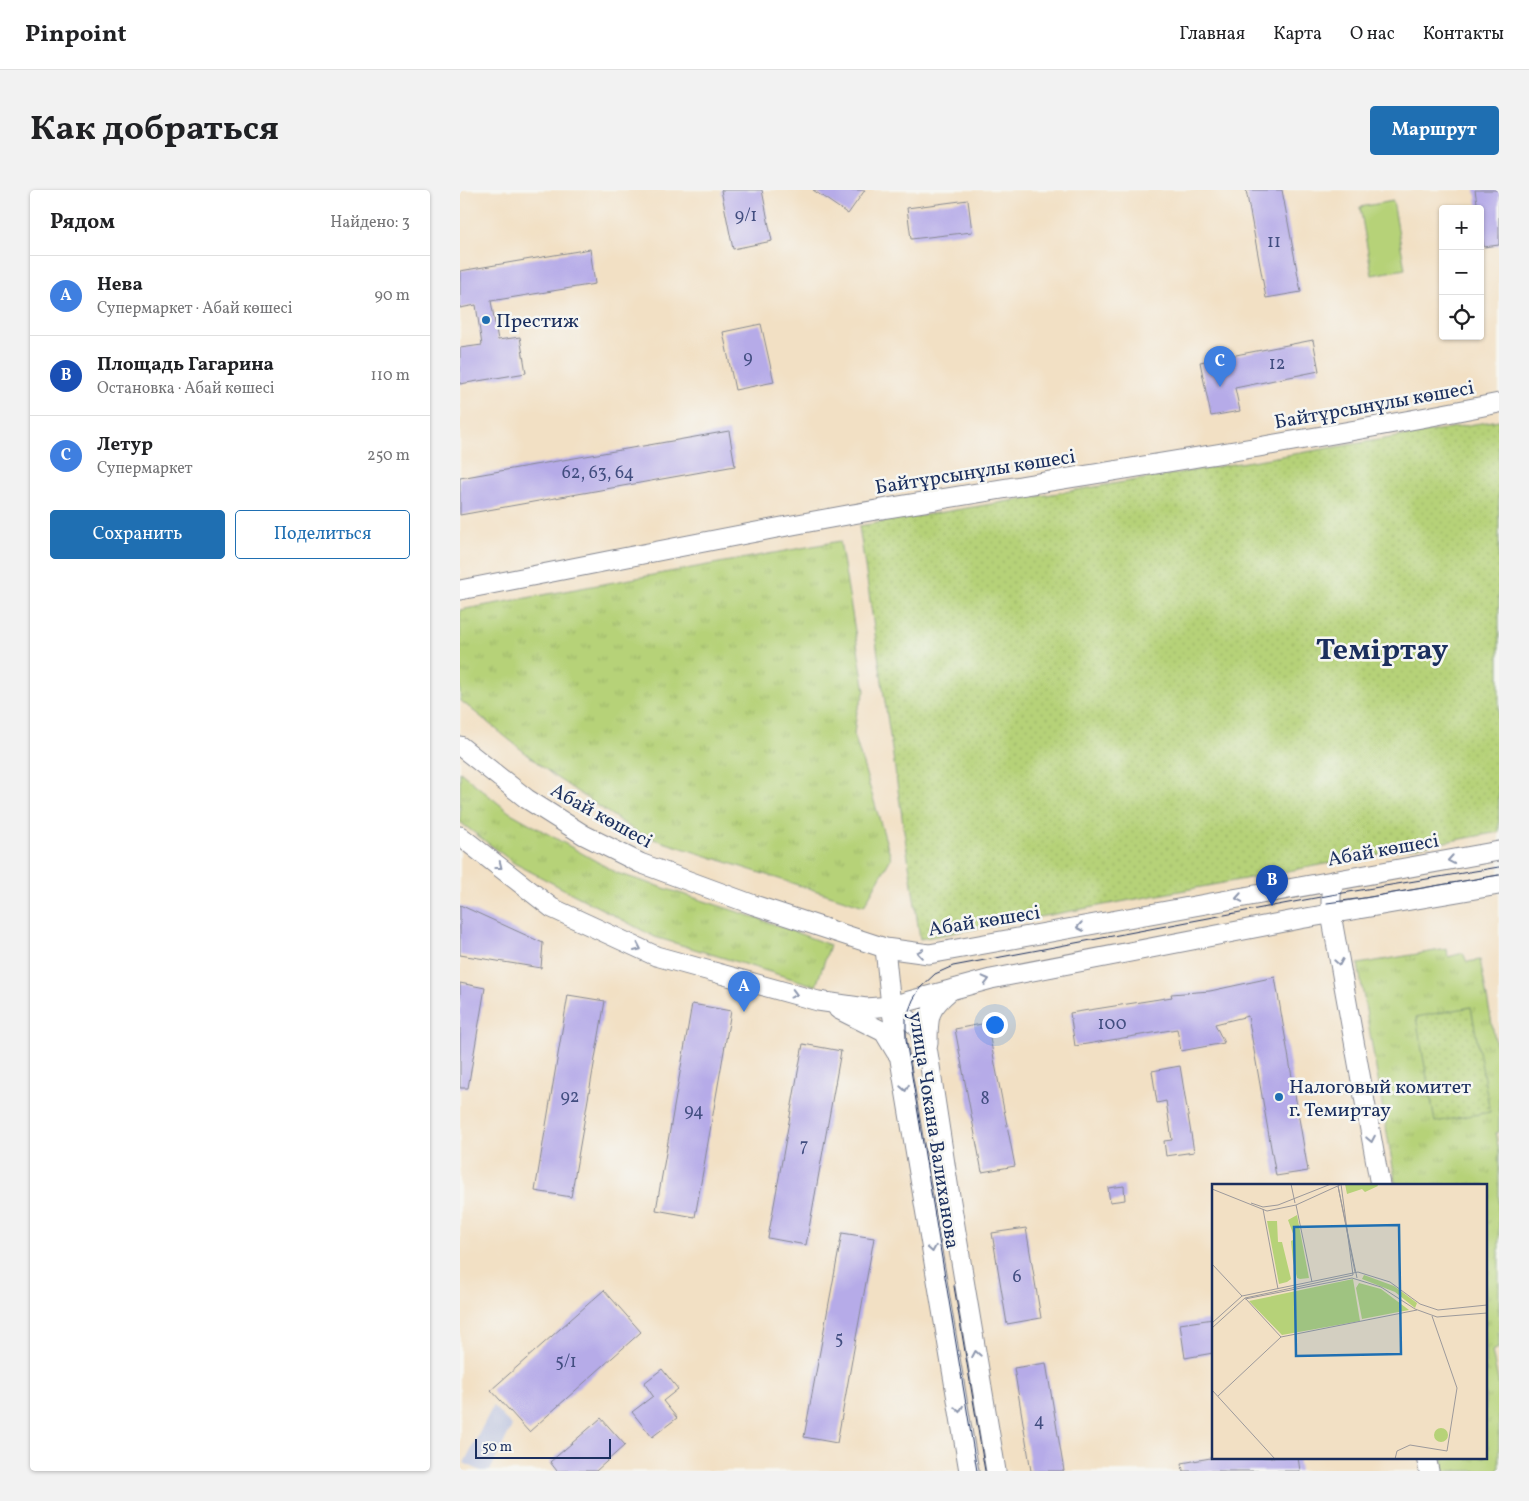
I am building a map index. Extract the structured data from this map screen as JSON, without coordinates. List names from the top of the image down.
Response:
{
  "streets": {
    "street": ["Байтұрсынұлы көшесі", "Абай көшесі", "улица Чокана Валиханова"]
  },
  "districts": ["Теміртау"],
  "places": ["Престиж", "Налоговый комитет г. Темиртау"],
  "house_numbers": [
    "9/1",
    "11",
    "9",
    "12",
    "62, 63, 64",
    "100",
    "92",
    "8",
    "94",
    "7",
    "6",
    "5",
    "5/1",
    "4"
  ],
  "scale_bar": "50 m",
  "page": {
    "header": "Pinpoint",
    "nav": [
      "Главная",
      "Карта",
      "О нас",
      "Контакты"
    ],
    "title": "Как добраться",
    "buttons": [
      "Маршрут",
      ["Сохранить", "Поделиться"]
    ],
    "heading": ["Рядом", "Найдено: 3"],
    "map_buttons": ["+", "−"],
    "list": [
      {
        "mark": "A",
        "name": "Нева",
        "note": "Супермаркет · Абай көшесі",
        "value": "90 m"
      },
      {
        "mark": "B",
        "name": "Площадь Гагарина",
        "note": "Остановка · Абай көшесі",
        "value": "110 m"
      },
      {
        "mark": "C",
        "name": "Летур",
        "note": "Супермаркет",
        "value": "250 m"
      }
    ],
    "pins": ["C", "B", "A"],
    "scale": "50 m"
  }
}
